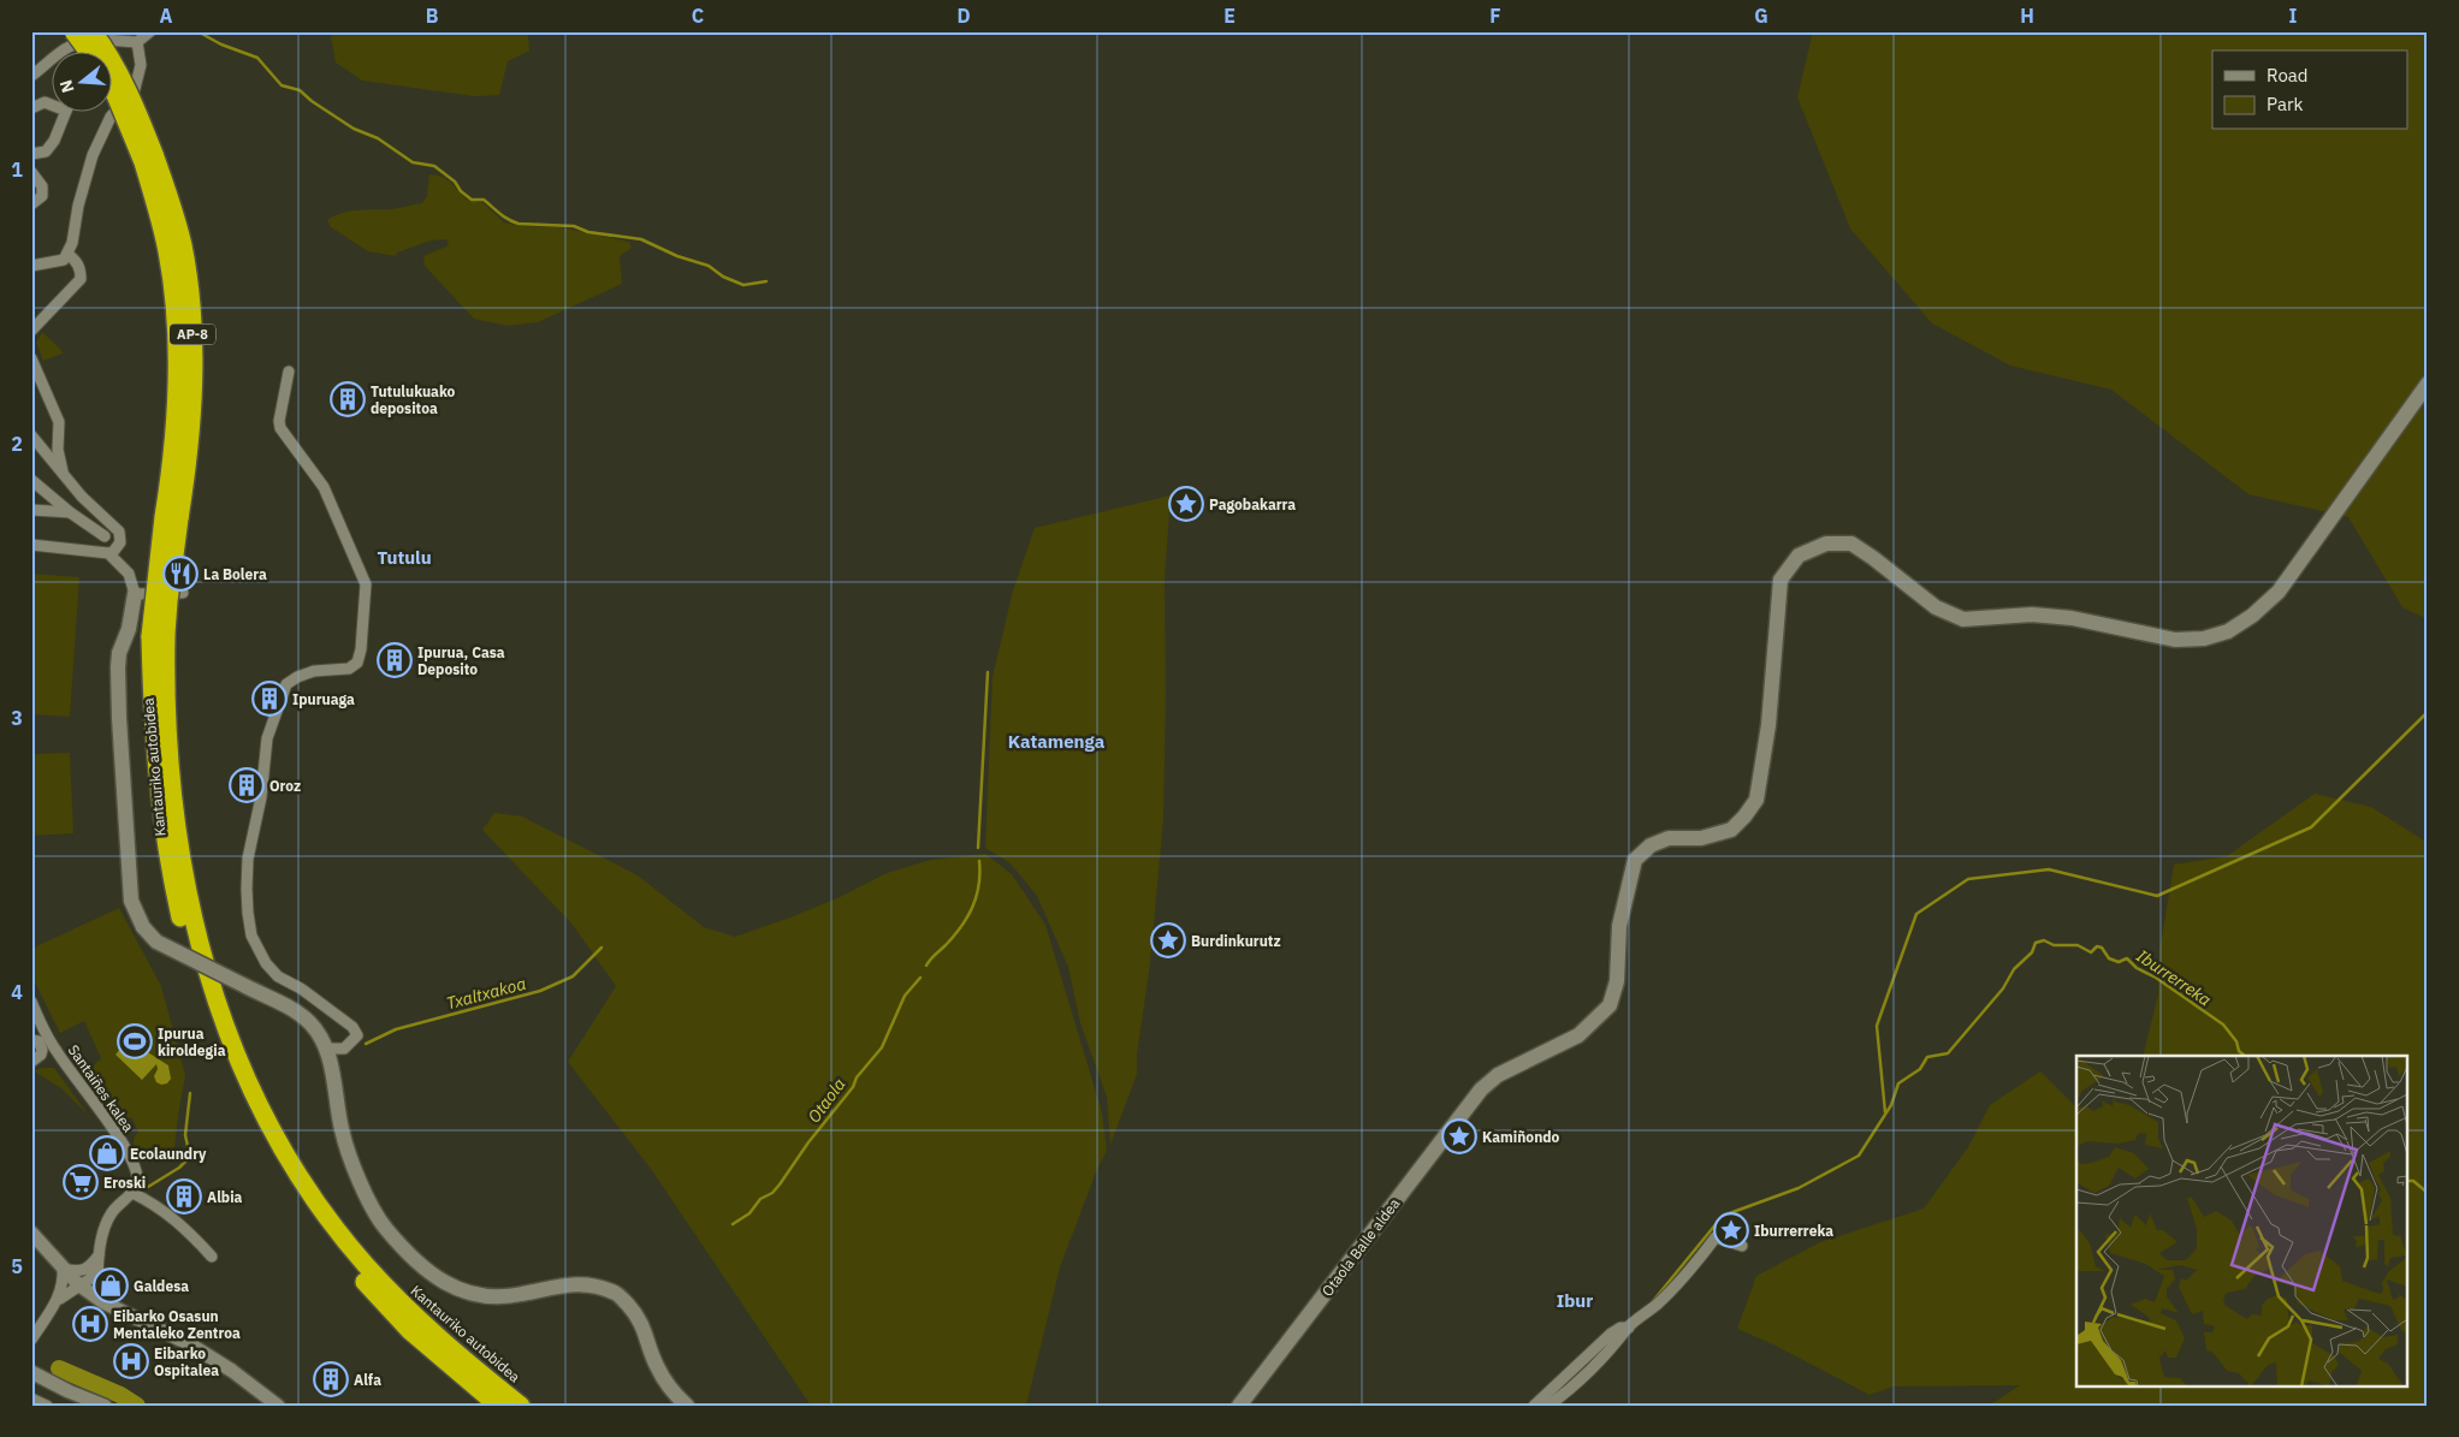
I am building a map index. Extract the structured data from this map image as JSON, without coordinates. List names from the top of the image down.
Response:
{
  "streets": {
    "highway": ["AP-8", "Kantauriko autobidea"],
    "main road": ["Otaola Balle aldea"],
    "street": ["Santaiñes kalea"]
  },
  "districts": ["Tutulu", "Katamenga", "Ibur"],
  "water": ["Iburrerreka", "Txaltxakoa", "Otaola"],
  "places": {
    "building": [
      "Tutulukuako depositoa",
      "Ipurua, Casa Deposito",
      "Ipuruaga",
      "Oroz",
      "Albia",
      "Alfa"
    ],
    "place": [
      "Pagobakarra",
      "Burdinkurutz",
      "Kamiñondo",
      "Iburrerreka"
    ],
    "restaurant": ["La Bolera"],
    "sports": ["Ipurua kiroldegia"],
    "shop": ["Ecolaundry", "Galdesa"],
    "supermarket": ["Eroski"],
    "hospital": ["Eibarko Osasun Mentaleko Zentroa", "Eibarko Ospitalea"]
  },
  "legend": ["Road", "Park"],
  "north": "left",
  "grid": {
    "columns": [
      "A",
      "B",
      "C",
      "D",
      "E",
      "F",
      "G",
      "H",
      "I"
    ],
    "rows": [
      "1",
      "2",
      "3",
      "4",
      "5"
    ]
  }
}
